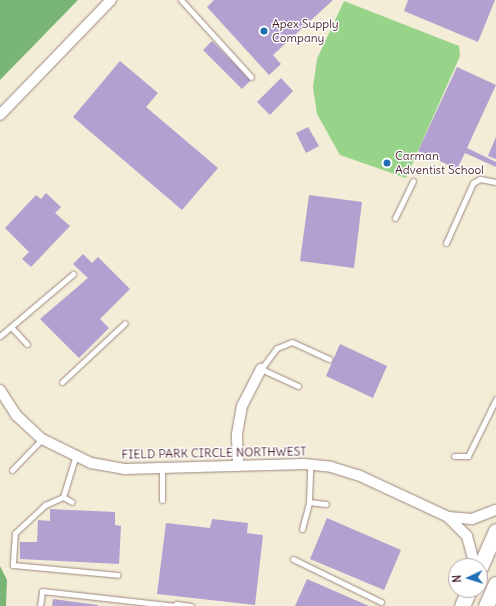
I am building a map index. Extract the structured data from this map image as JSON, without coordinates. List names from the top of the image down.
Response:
{
  "streets": {
    "street": ["FIELD PARK CIRCLE NORTHWEST"]
  },
  "places": ["Apex Supply Company", "Carman Adventist School"],
  "north": "left"
}
